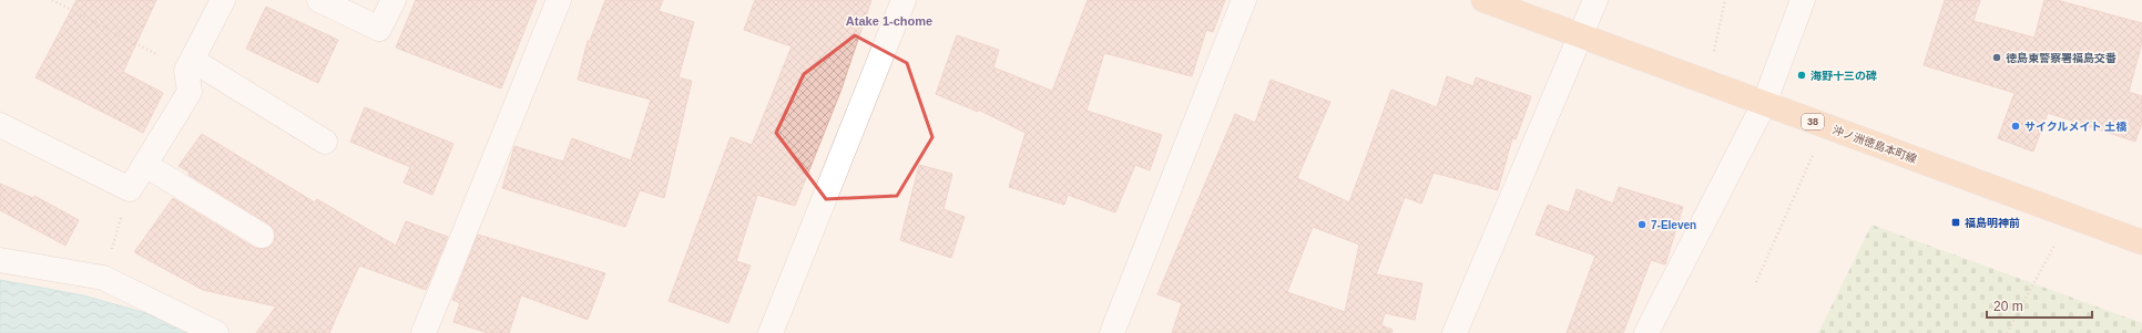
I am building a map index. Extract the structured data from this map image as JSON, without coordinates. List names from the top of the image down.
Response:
{
  "streets": {
    "main road": ["38", "沖ノ洲徳島本町線"]
  },
  "districts": ["Atake 1-chome"],
  "places": {
    "other": [
      "徳島東警察署福島交番",
      "海野十三の碑",
      "サイクルメイト 土橋",
      "7-Eleven"
    ],
    "transit": ["福島明神前"]
  },
  "scale_bar": "20 m"
}
